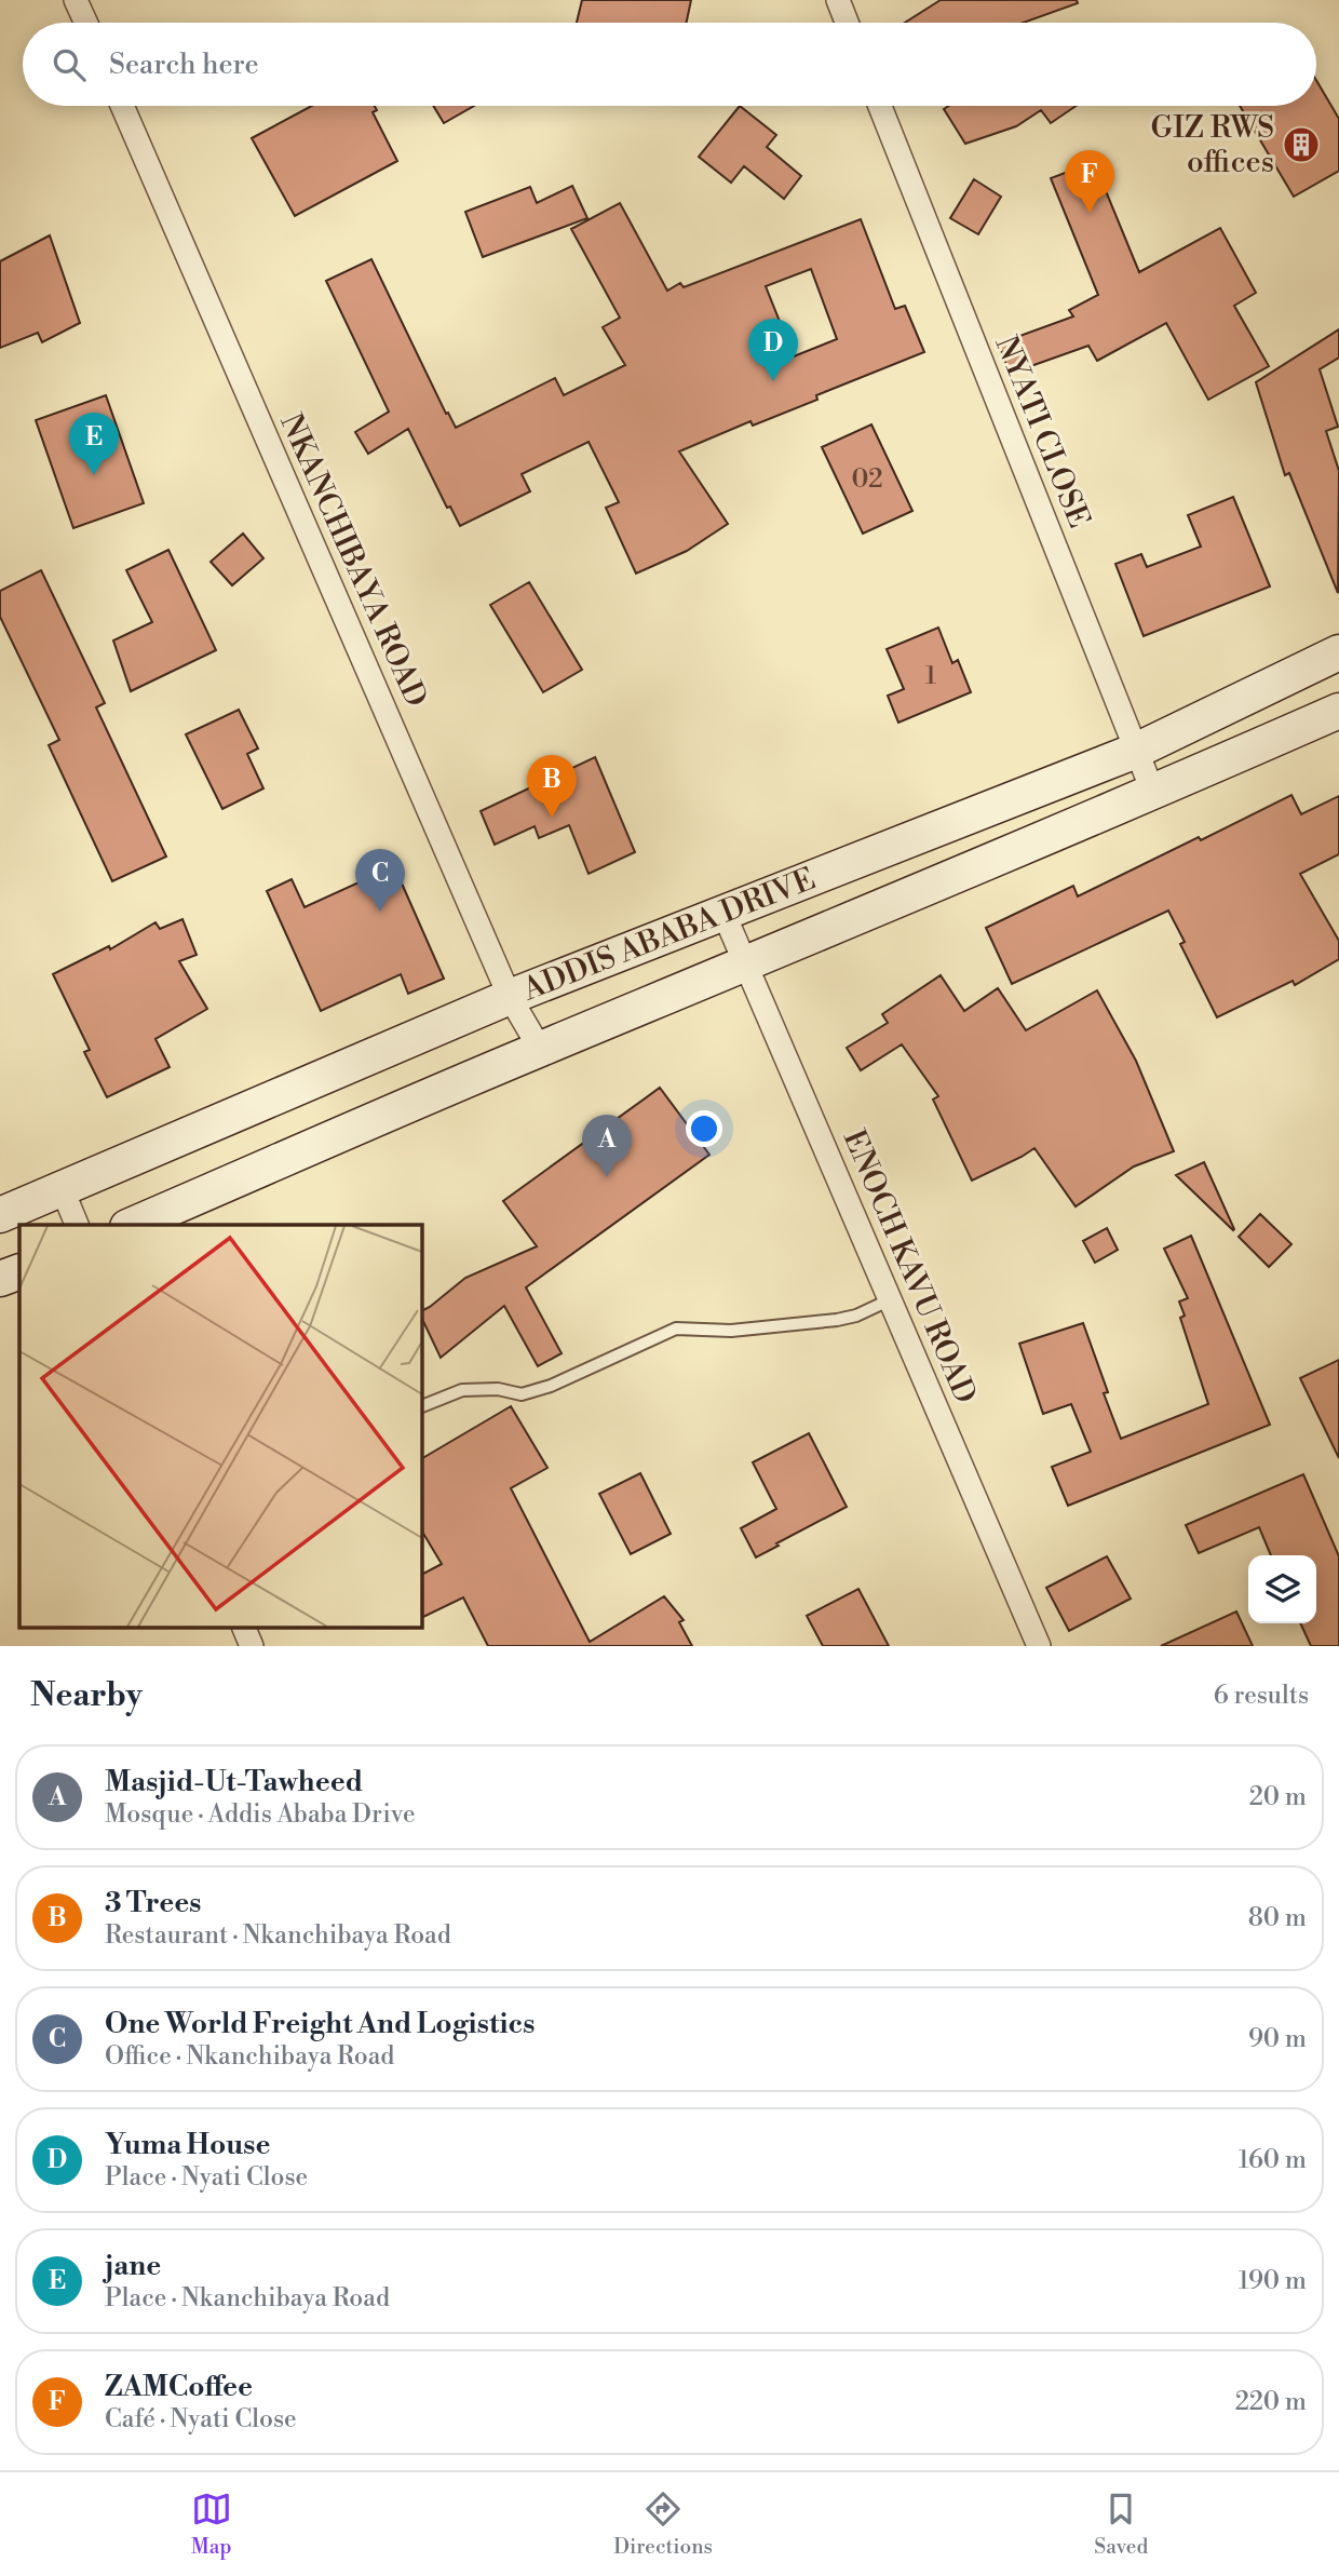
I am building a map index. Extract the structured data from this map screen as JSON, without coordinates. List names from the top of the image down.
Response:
{
  "streets": {
    "main road": ["ADDIS ABABA DRIVE"],
    "street": ["NYATI CLOSE", "NKANCHIBAYA ROAD", "ENOCH KAVU ROAD"]
  },
  "crossings": [
    ["NYATI CLOSE", "ADDIS ABABA DRIVE"],
    ["NKANCHIBAYA ROAD", "ADDIS ABABA DRIVE"],
    ["ADDIS ABABA DRIVE", "ENOCH KAVU ROAD"]
  ],
  "places": {
    "building": ["GIZ RWS offices"]
  },
  "house_numbers": ["02", "1"],
  "page": {
    "search": "Search here",
    "pins": [
      "F",
      "D",
      "E",
      "B",
      "C",
      "A"
    ],
    "heading": ["Nearby", "6 results"],
    "list": [
      {
        "mark": "A",
        "name": "Masjid-Ut-Tawheed",
        "note": "Mosque · Addis Ababa Drive",
        "value": "20 m"
      },
      {
        "mark": "B",
        "name": "3 Trees",
        "note": "Restaurant · Nkanchibaya Road",
        "value": "80 m"
      },
      {
        "mark": "C",
        "name": "One World Freight And Logistics",
        "note": "Office · Nkanchibaya Road",
        "value": "90 m"
      },
      {
        "mark": "D",
        "name": "Yuma House",
        "note": "Place · Nyati Close",
        "value": "160 m"
      },
      {
        "mark": "E",
        "name": "jane",
        "note": "Place · Nkanchibaya Road",
        "value": "190 m"
      },
      {
        "mark": "F",
        "name": "ZAMCoffee",
        "note": "Café · Nyati Close",
        "value": "220 m"
      }
    ],
    "nav": ["Map", "Directions", "Saved"]
  }
}
